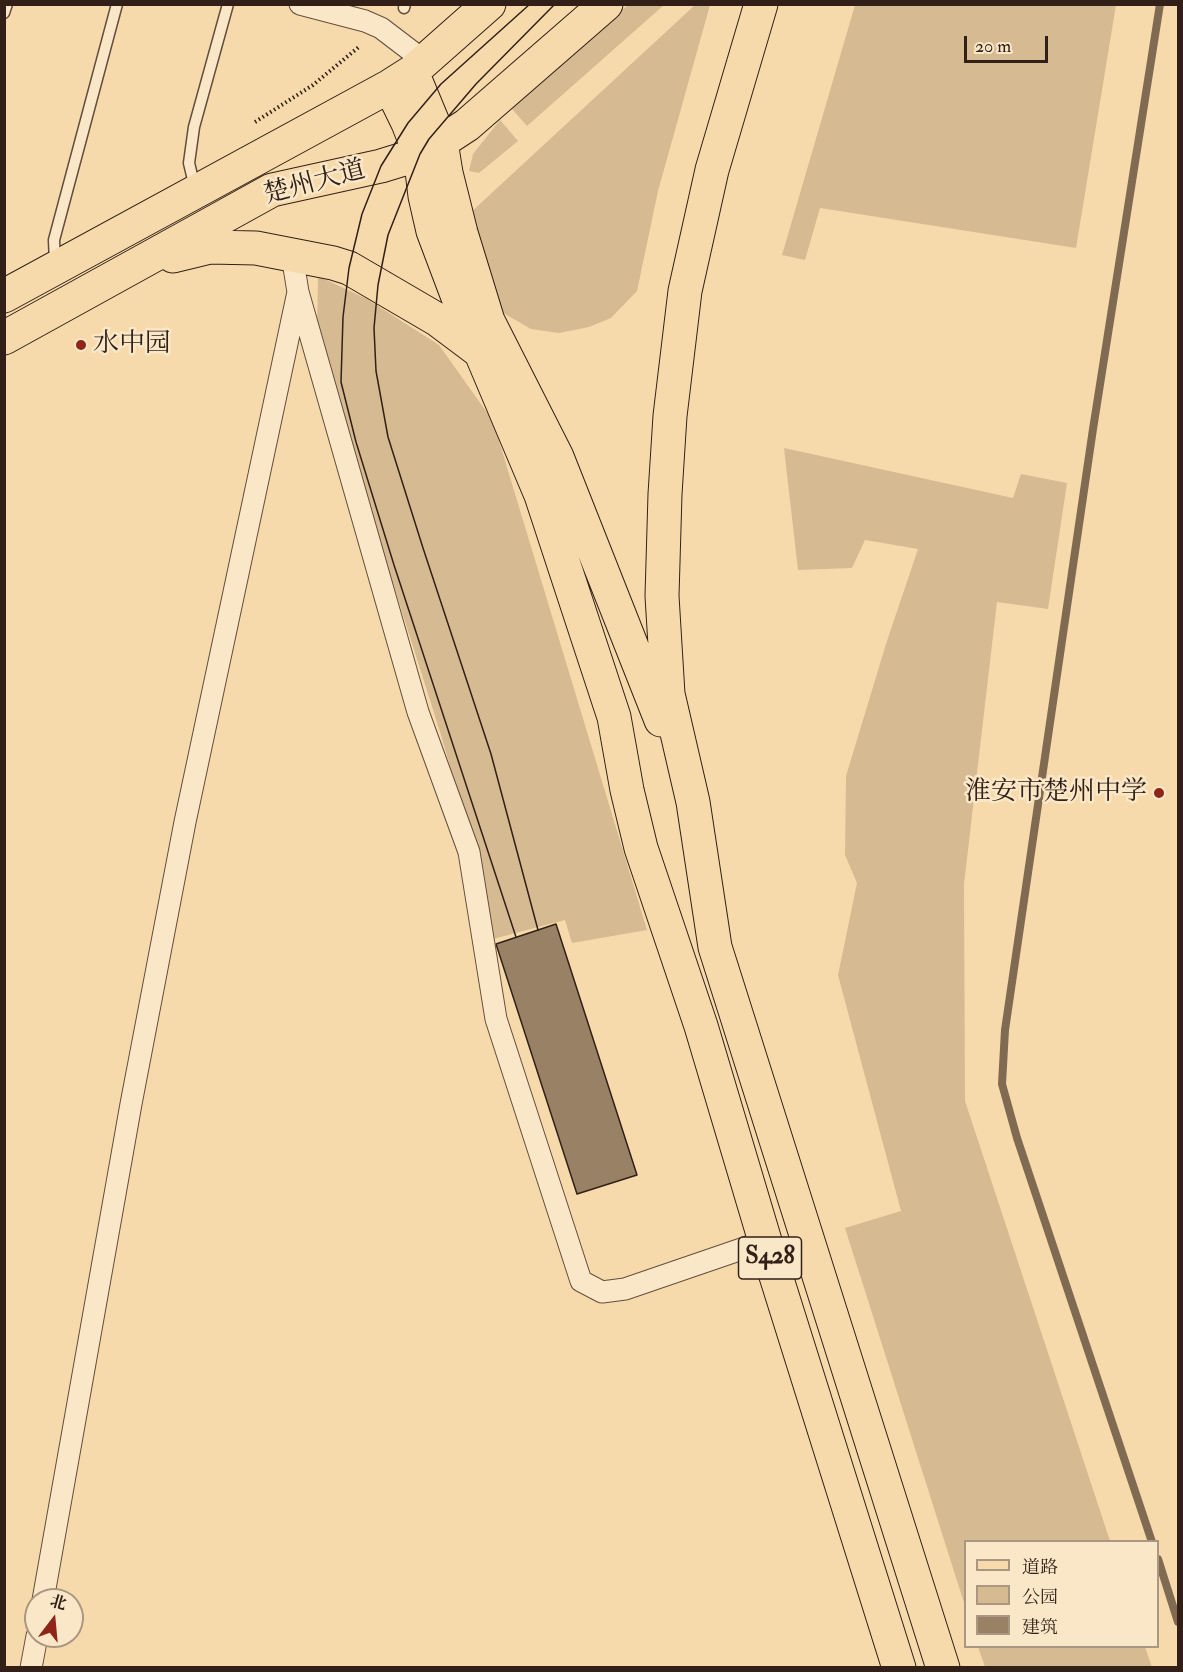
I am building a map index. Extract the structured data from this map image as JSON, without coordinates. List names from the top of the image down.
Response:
{
  "streets": {
    "main road": ["楚州大道", "S428"]
  },
  "places": ["水中园", "淮安市楚州中学"],
  "legend": ["道路", "公园", "建筑"],
  "scale_bar": "20 m",
  "north": "top"
}
